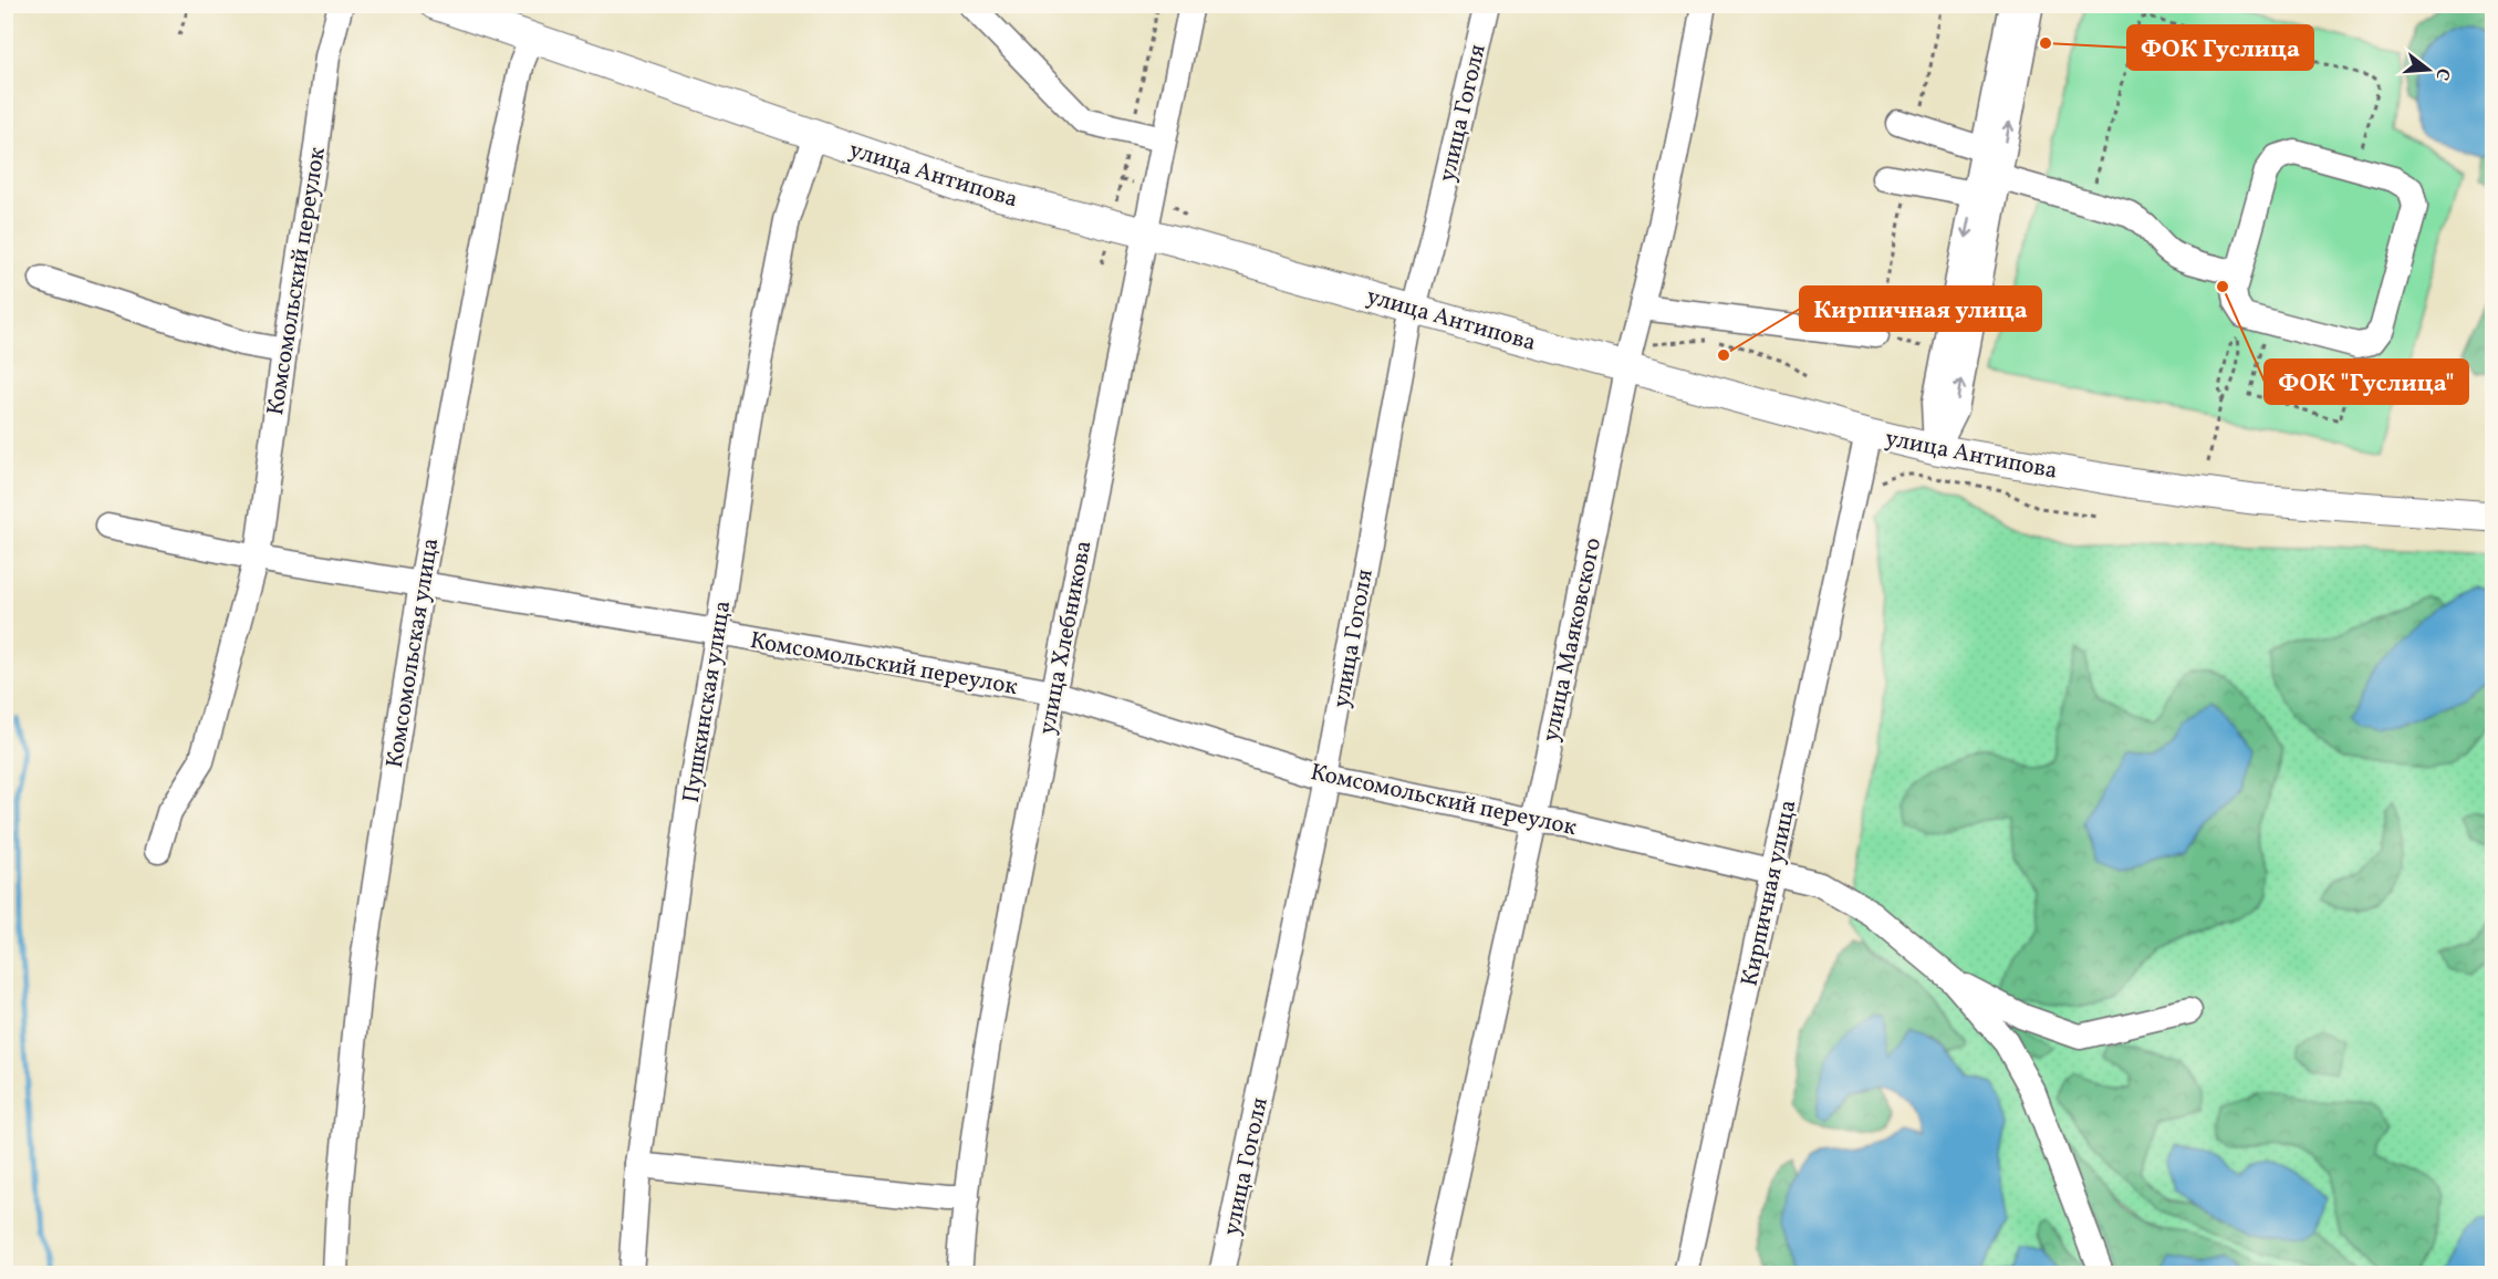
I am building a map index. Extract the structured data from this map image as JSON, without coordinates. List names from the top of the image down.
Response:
{
  "streets": {
    "main road": ["улица Антипова"],
    "street": [
      "улица Гоголя",
      "Комсомольский переулок",
      "улица Хлебникова",
      "улица Маяковского",
      "Комсомольская улица",
      "Пушкинская улица",
      "Кирпичная улица"
    ]
  },
  "crossings": [
    ["улица Гоголя", "улица Антипова"],
    ["улица Гоголя", "Комсомольский переулок"],
    ["улица Антипова", "улица Хлебникова"],
    ["улица Антипова", "улица Маяковского"],
    ["улица Антипова", "Комсомольская улица"],
    ["улица Антипова", "Пушкинская улица"],
    ["улица Антипова", "Кирпичная улица"],
    ["Комсомольский переулок", "улица Хлебникова"],
    ["Комсомольский переулок", "улица Маяковского"],
    ["Комсомольский переулок", "Комсомольская улица"],
    ["Комсомольский переулок", "Пушкинская улица"],
    ["Комсомольский переулок", "Кирпичная улица"]
  ],
  "places": ["ФОК Гуслица", "ФОК \"Гуслица\"", "Кирпичная улица"],
  "north": "right"
}
